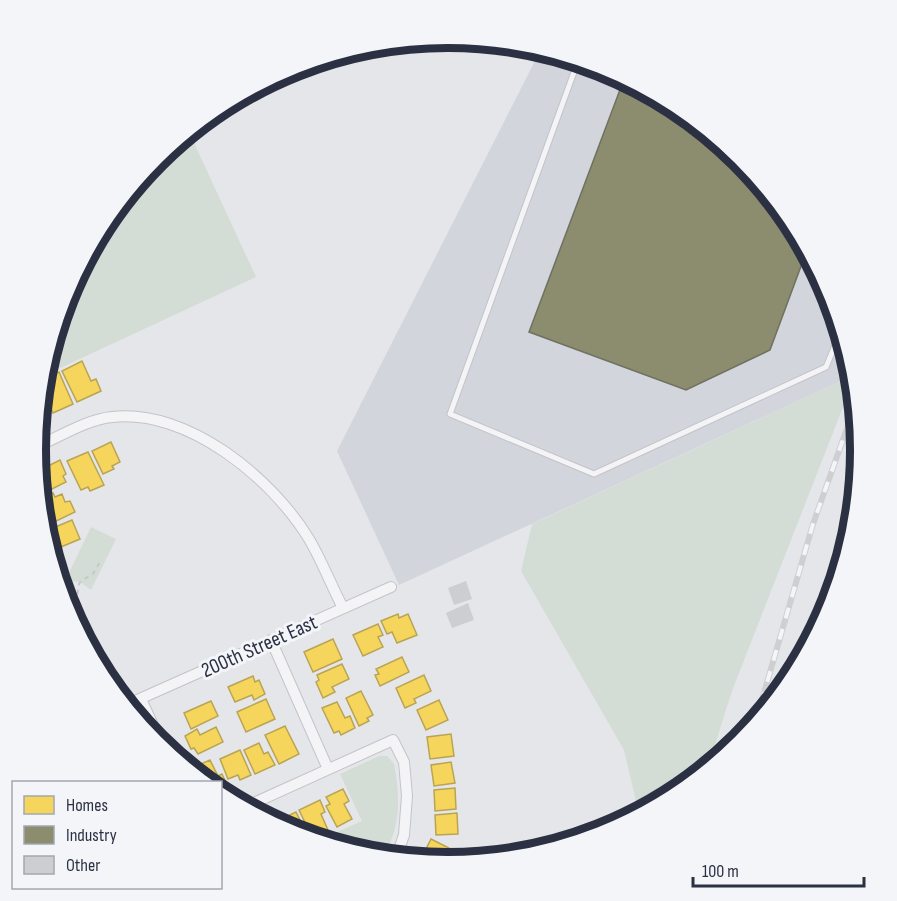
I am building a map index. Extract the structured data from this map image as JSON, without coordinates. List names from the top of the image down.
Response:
{
  "streets": {
    "street": ["200th Street East"]
  },
  "legend": ["Homes", "Industry", "Other"],
  "scale_bar": "100 m"
}
